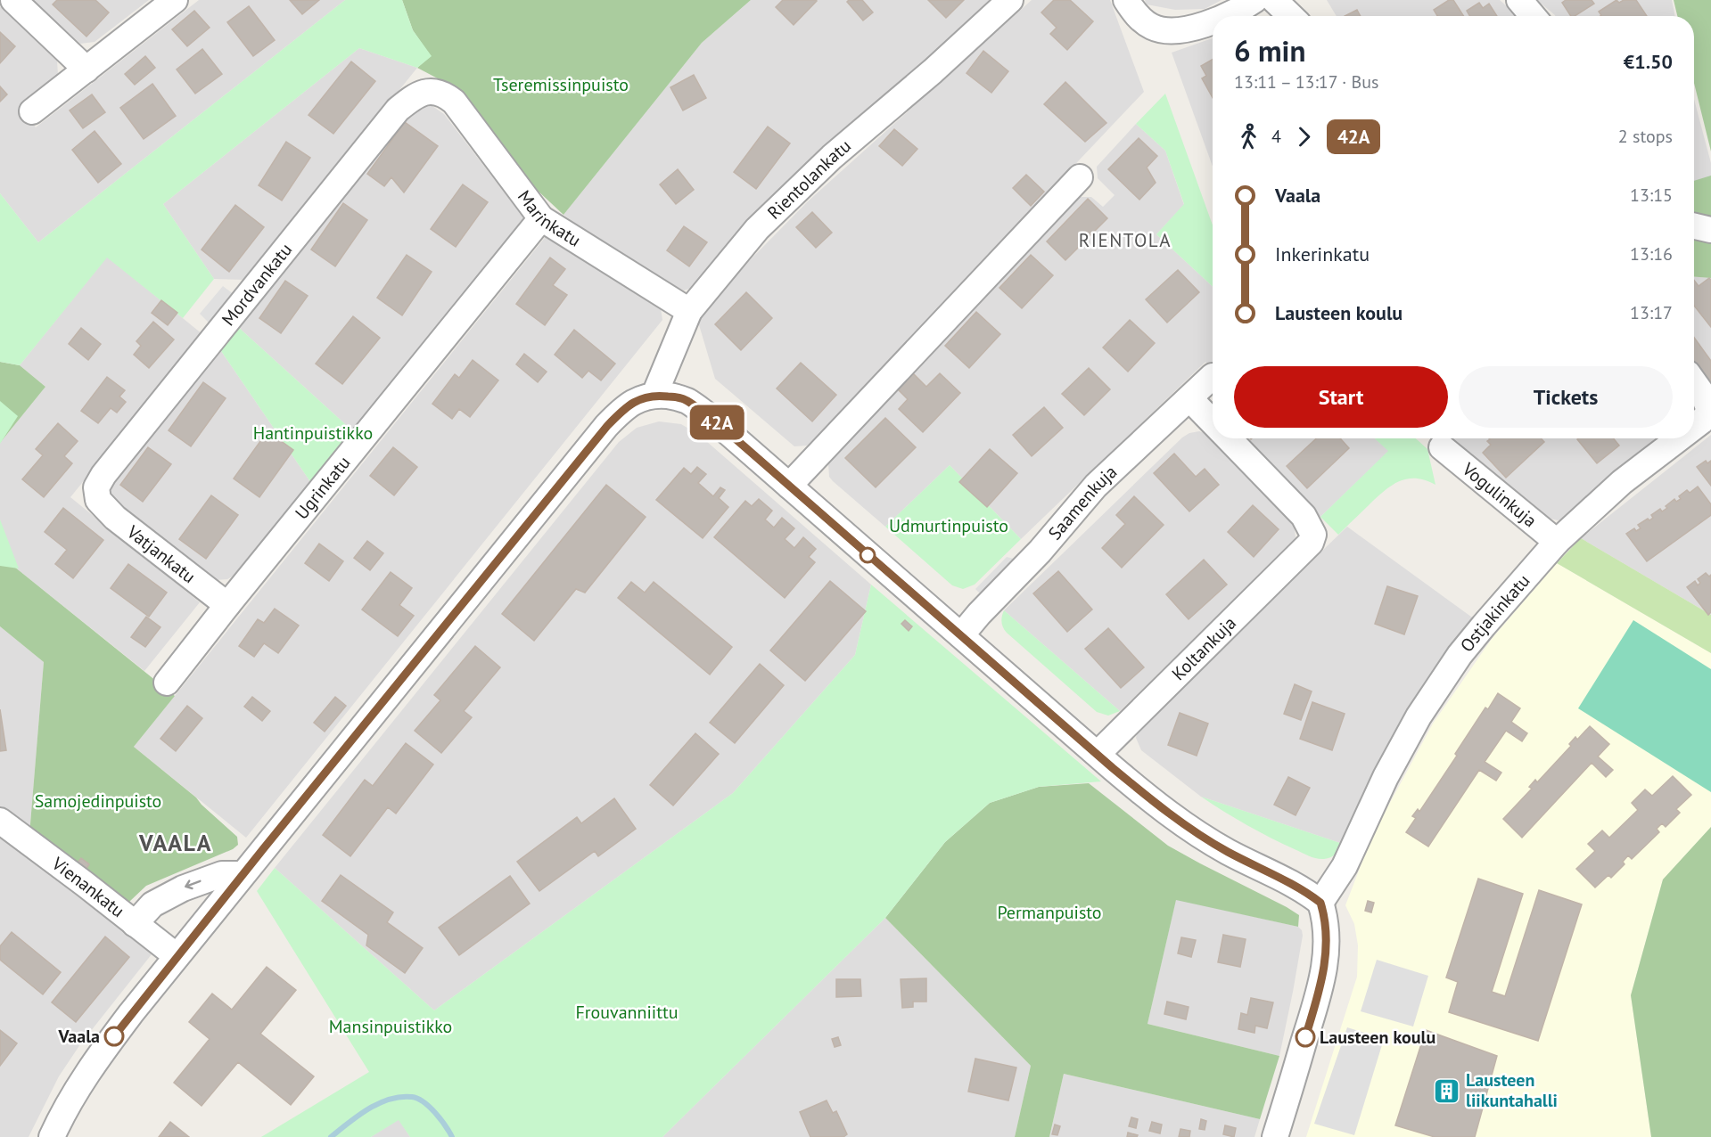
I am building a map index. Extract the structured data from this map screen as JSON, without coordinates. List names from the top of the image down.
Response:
{
  "streets": {
    "street": [
      "Rientolankatu",
      "Marinkatu",
      "Mordvankatu",
      "Ugrinkatu",
      "Vogulinkuja",
      "Saamenkuja",
      "Vatjankatu",
      "Ostjakinkatu",
      "Koltankuja",
      "Vienankatu"
    ]
  },
  "crossings": [
    ["Rientolankatu", "Marinkatu"],
    ["Marinkatu", "Mordvankatu"],
    ["Marinkatu", "Ugrinkatu"],
    ["Mordvankatu", "Vatjankatu"],
    ["Ugrinkatu", "Vatjankatu"],
    ["Vogulinkuja", "Ostjakinkatu"]
  ],
  "districts": ["RIENTOLA", "VAALA"],
  "parks": [
    "Tseremissinpuisto",
    "Hantinpuistikko",
    "Udmurtinpuisto",
    "Samojedinpuisto",
    "Permanpuisto",
    "Frouvanniittu",
    "Mansinpuistikko"
  ],
  "places": {
    "other": ["Vaala", "Lausteen koulu"],
    "building": ["Lausteen liikuntahalli"]
  },
  "lines": ["bus line 42A"],
  "page": {
    "on_map": "42A",
    "heading": ["6 min", "13:11 – 13:17 · Bus", "€1.50"],
    "legs": ["4", "42A", "2 stops"],
    "list": [
      {
        "name": "Vaala",
        "value": "13:15"
      },
      {
        "name": "Inkerinkatu",
        "value": "13:16"
      },
      {
        "name": "Lausteen koulu",
        "value": "13:17"
      }
    ],
    "buttons": ["Start", "Tickets"]
  }
}
